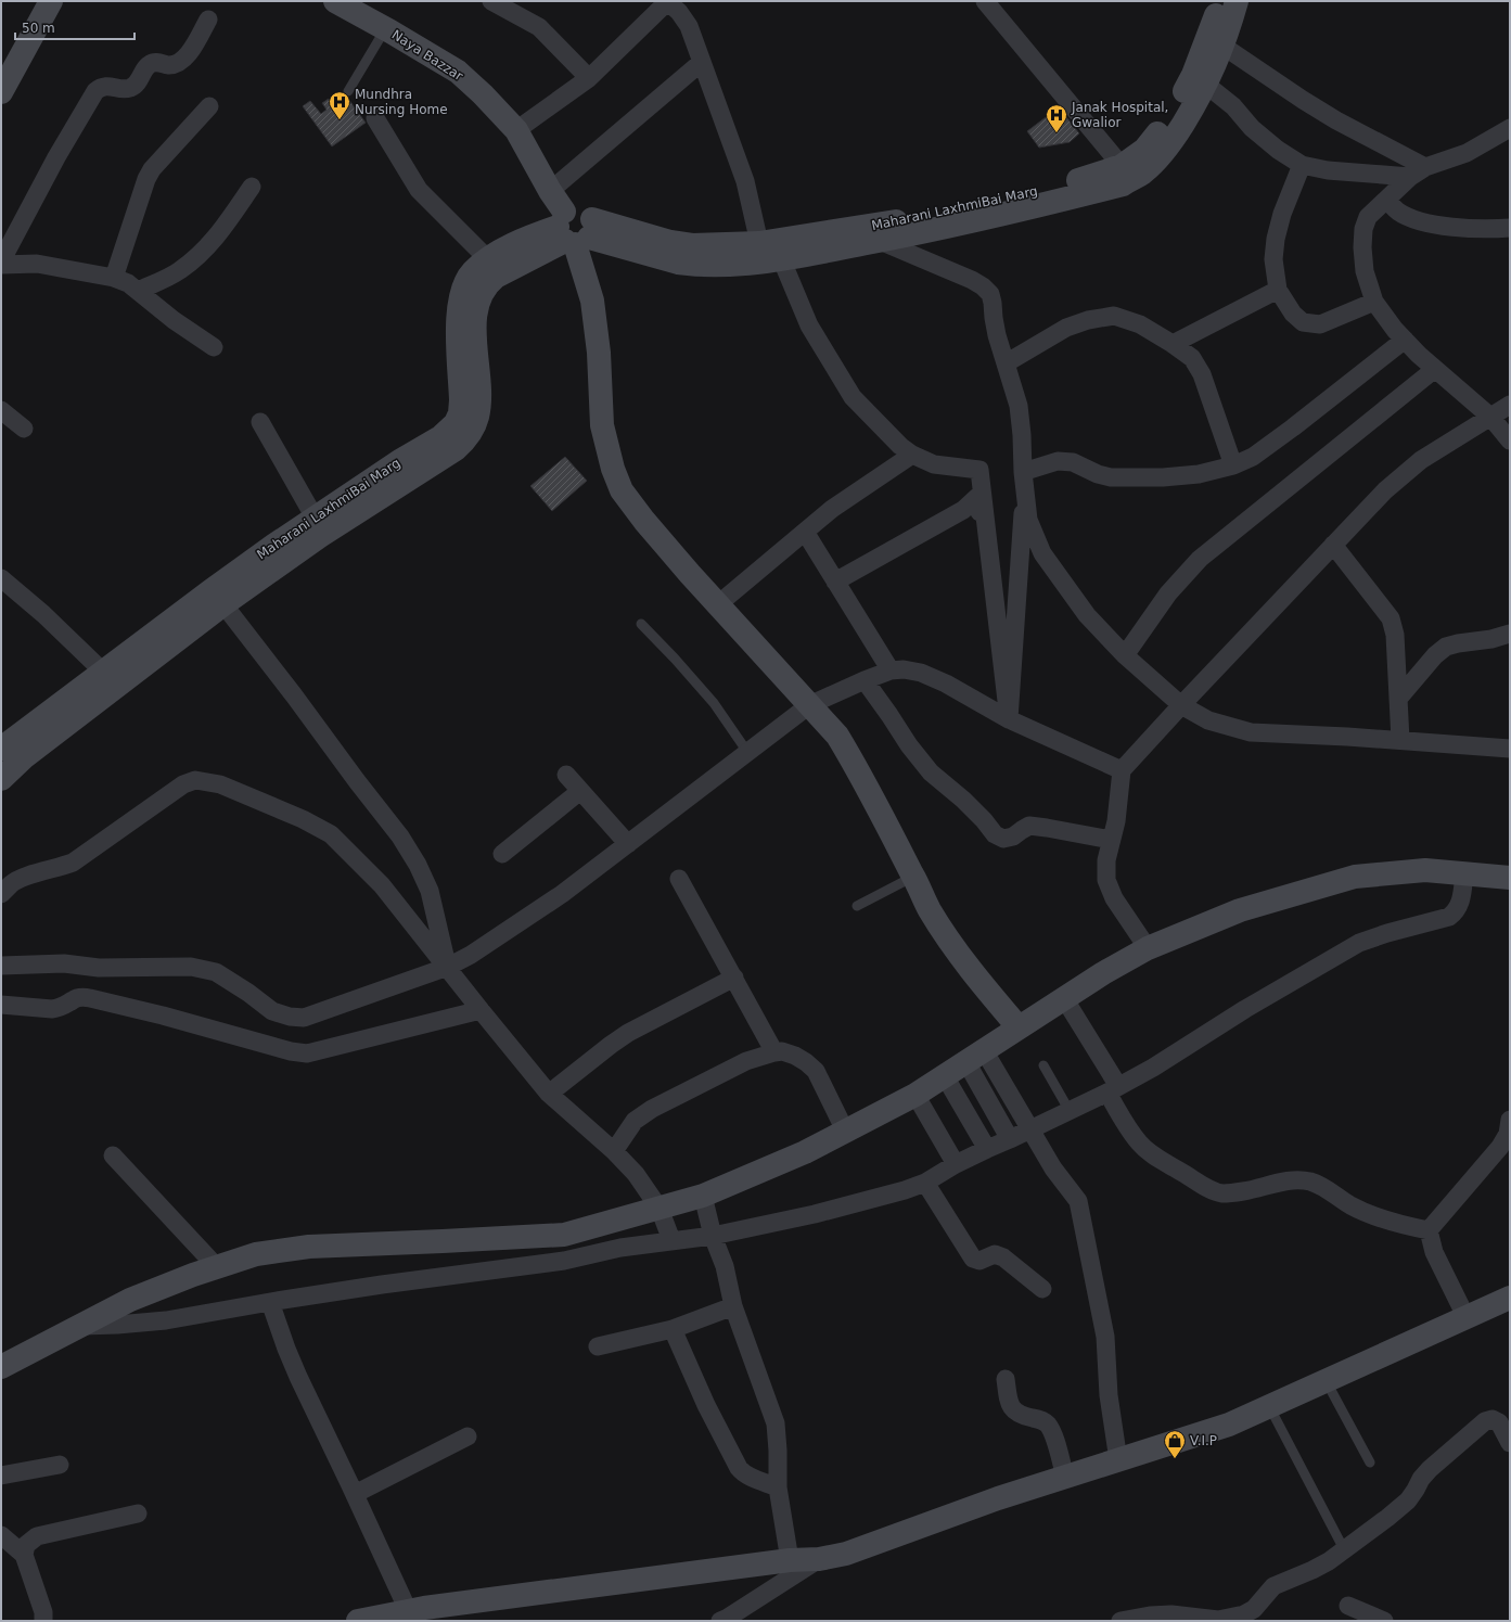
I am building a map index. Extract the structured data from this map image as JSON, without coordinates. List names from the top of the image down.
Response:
{
  "streets": {
    "street": ["Naya Bazzar", "Maharani LaxhmiBai Marg"]
  },
  "crossings": [
    ["Naya Bazzar", "Maharani LaxhmiBai Marg"]
  ],
  "places": {
    "hospital": ["Mundhra Nursing Home", "Janak Hospital, Gwalior"],
    "shop": ["V.I.P"]
  },
  "scale_bar": "50 m"
}
